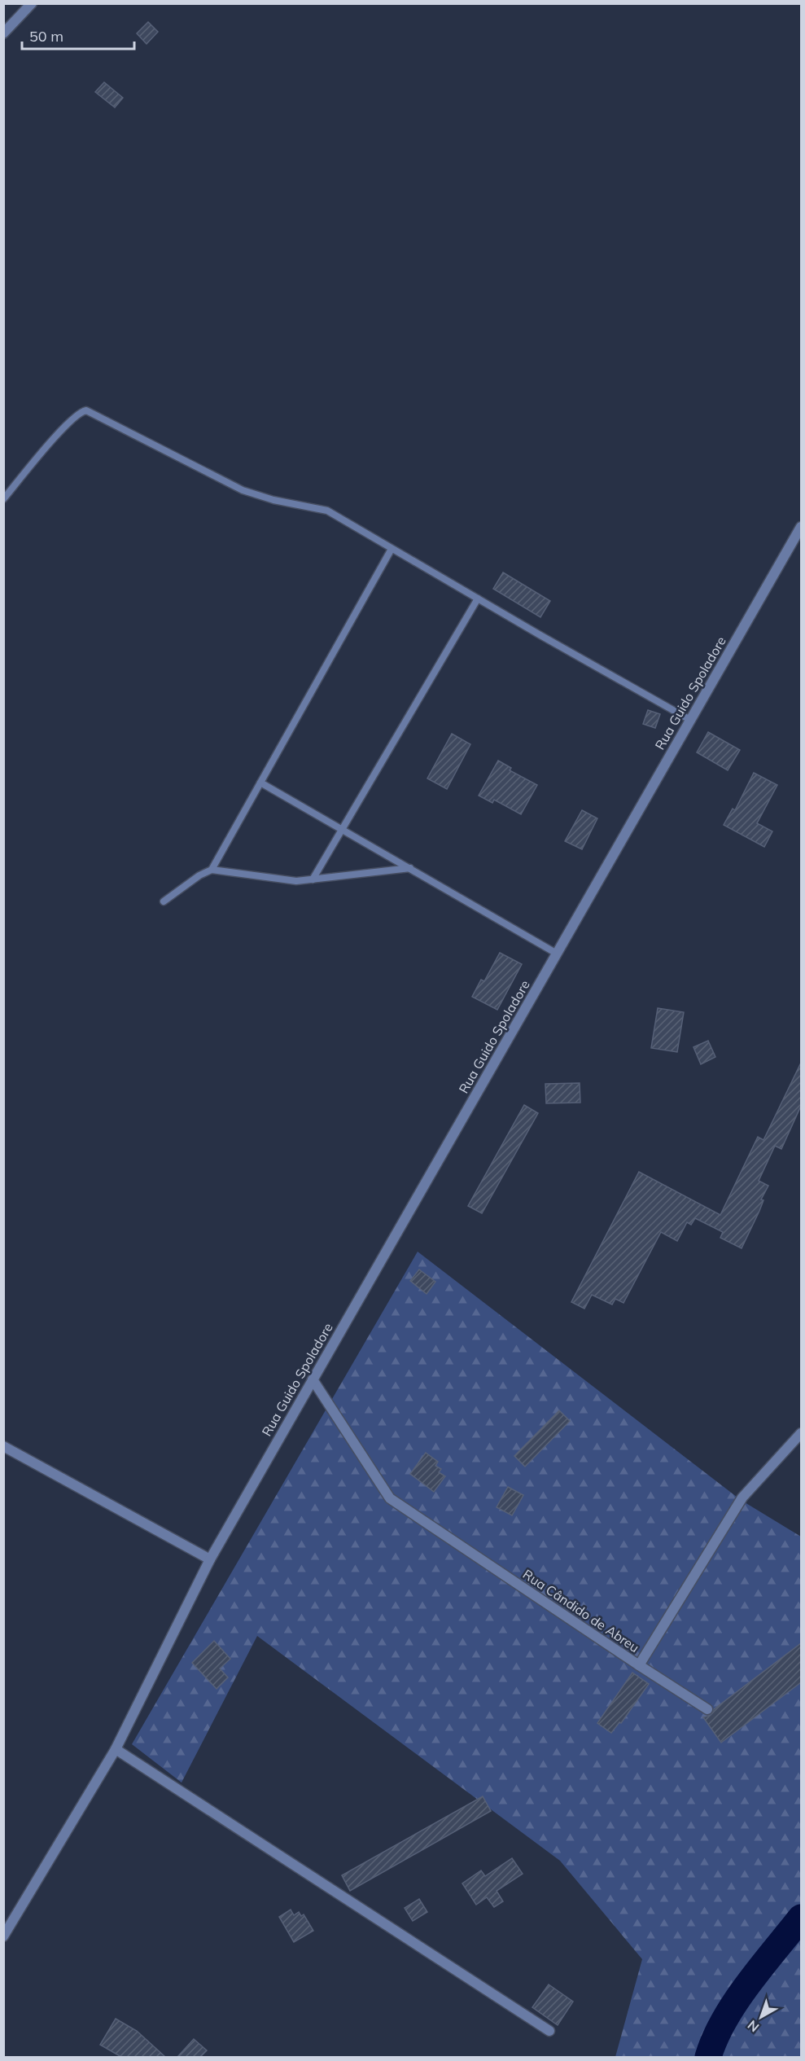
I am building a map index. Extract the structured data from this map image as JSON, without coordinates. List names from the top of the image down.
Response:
{
  "streets": {
    "street": ["Rua Guido Spoladore", "Rua Cândido de Abreu"]
  },
  "crossings": [
    ["Rua Guido Spoladore", "Rua Cândido de Abreu"]
  ],
  "scale_bar": "50 m",
  "north": "bottom left"
}
